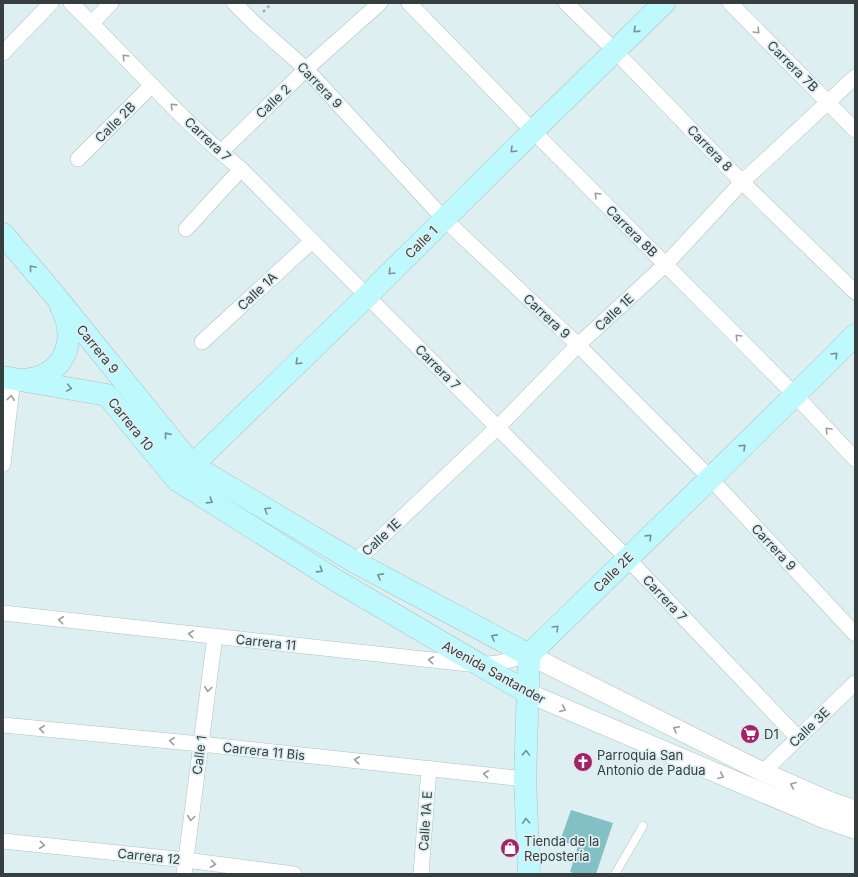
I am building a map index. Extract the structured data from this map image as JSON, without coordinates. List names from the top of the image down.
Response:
{
  "streets": {
    "main road": [
      "Carrera 9",
      "Calle 1",
      "Carrera 10",
      "Calle 2E",
      "Avenida Santander"
    ],
    "street": [
      "Carrera 7B",
      "Calle 2",
      "Calle 2B",
      "Carrera 7",
      "Carrera 8",
      "Carrera 8B",
      "Calle 1A",
      "Calle 1E",
      "Carrera 11",
      "Calle 3E",
      "Carrera 11 Bis",
      "Calle 1A E",
      "Carrera 12"
    ]
  },
  "crossings": [
    ["Carrera 7B", "Calle 1E"],
    ["Carrera 9", "Calle 2"],
    ["Carrera 9", "Calle 1"],
    ["Carrera 9", "Calle 1E"],
    ["Carrera 9", "Carrera 10"],
    ["Carrera 9", "Calle 2E"],
    ["Carrera 9", "Avenida Santander"],
    ["Calle 2", "Carrera 7"],
    ["Calle 2B", "Carrera 7"],
    ["Carrera 7", "Calle 1"],
    ["Carrera 7", "Calle 1A"],
    ["Carrera 7", "Calle 1E"],
    ["Carrera 7", "Calle 2E"],
    ["Carrera 7", "Calle 3E"],
    ["Carrera 8", "Calle 1"],
    ["Carrera 8", "Calle 1E"],
    ["Carrera 8B", "Calle 1"],
    ["Carrera 8B", "Calle 1E"],
    ["Carrera 8B", "Calle 2E"],
    ["Calle 1", "Carrera 10"],
    ["Calle 1", "Carrera 11"],
    ["Calle 1", "Avenida Santander"],
    ["Calle 1", "Carrera 11 Bis"],
    ["Calle 1", "Carrera 12"],
    ["Carrera 10", "Avenida Santander"],
    ["Calle 2E", "Carrera 11"],
    ["Carrera 11", "Avenida Santander"],
    ["Carrera 11 Bis", "Calle 1A E"]
  ],
  "one_way": [
    "Carrera 7B",
    "Carrera 8B",
    "Calle 1",
    "Carrera 10",
    "Calle 2E",
    "Carrera 11",
    "Carrera 11 Bis",
    "Carrera 12"
  ],
  "places": {
    "supermarket": ["D1"],
    "church": ["Parroquia San Antonio de Padua"],
    "shop": ["Tienda de la Repostería"]
  }
}
